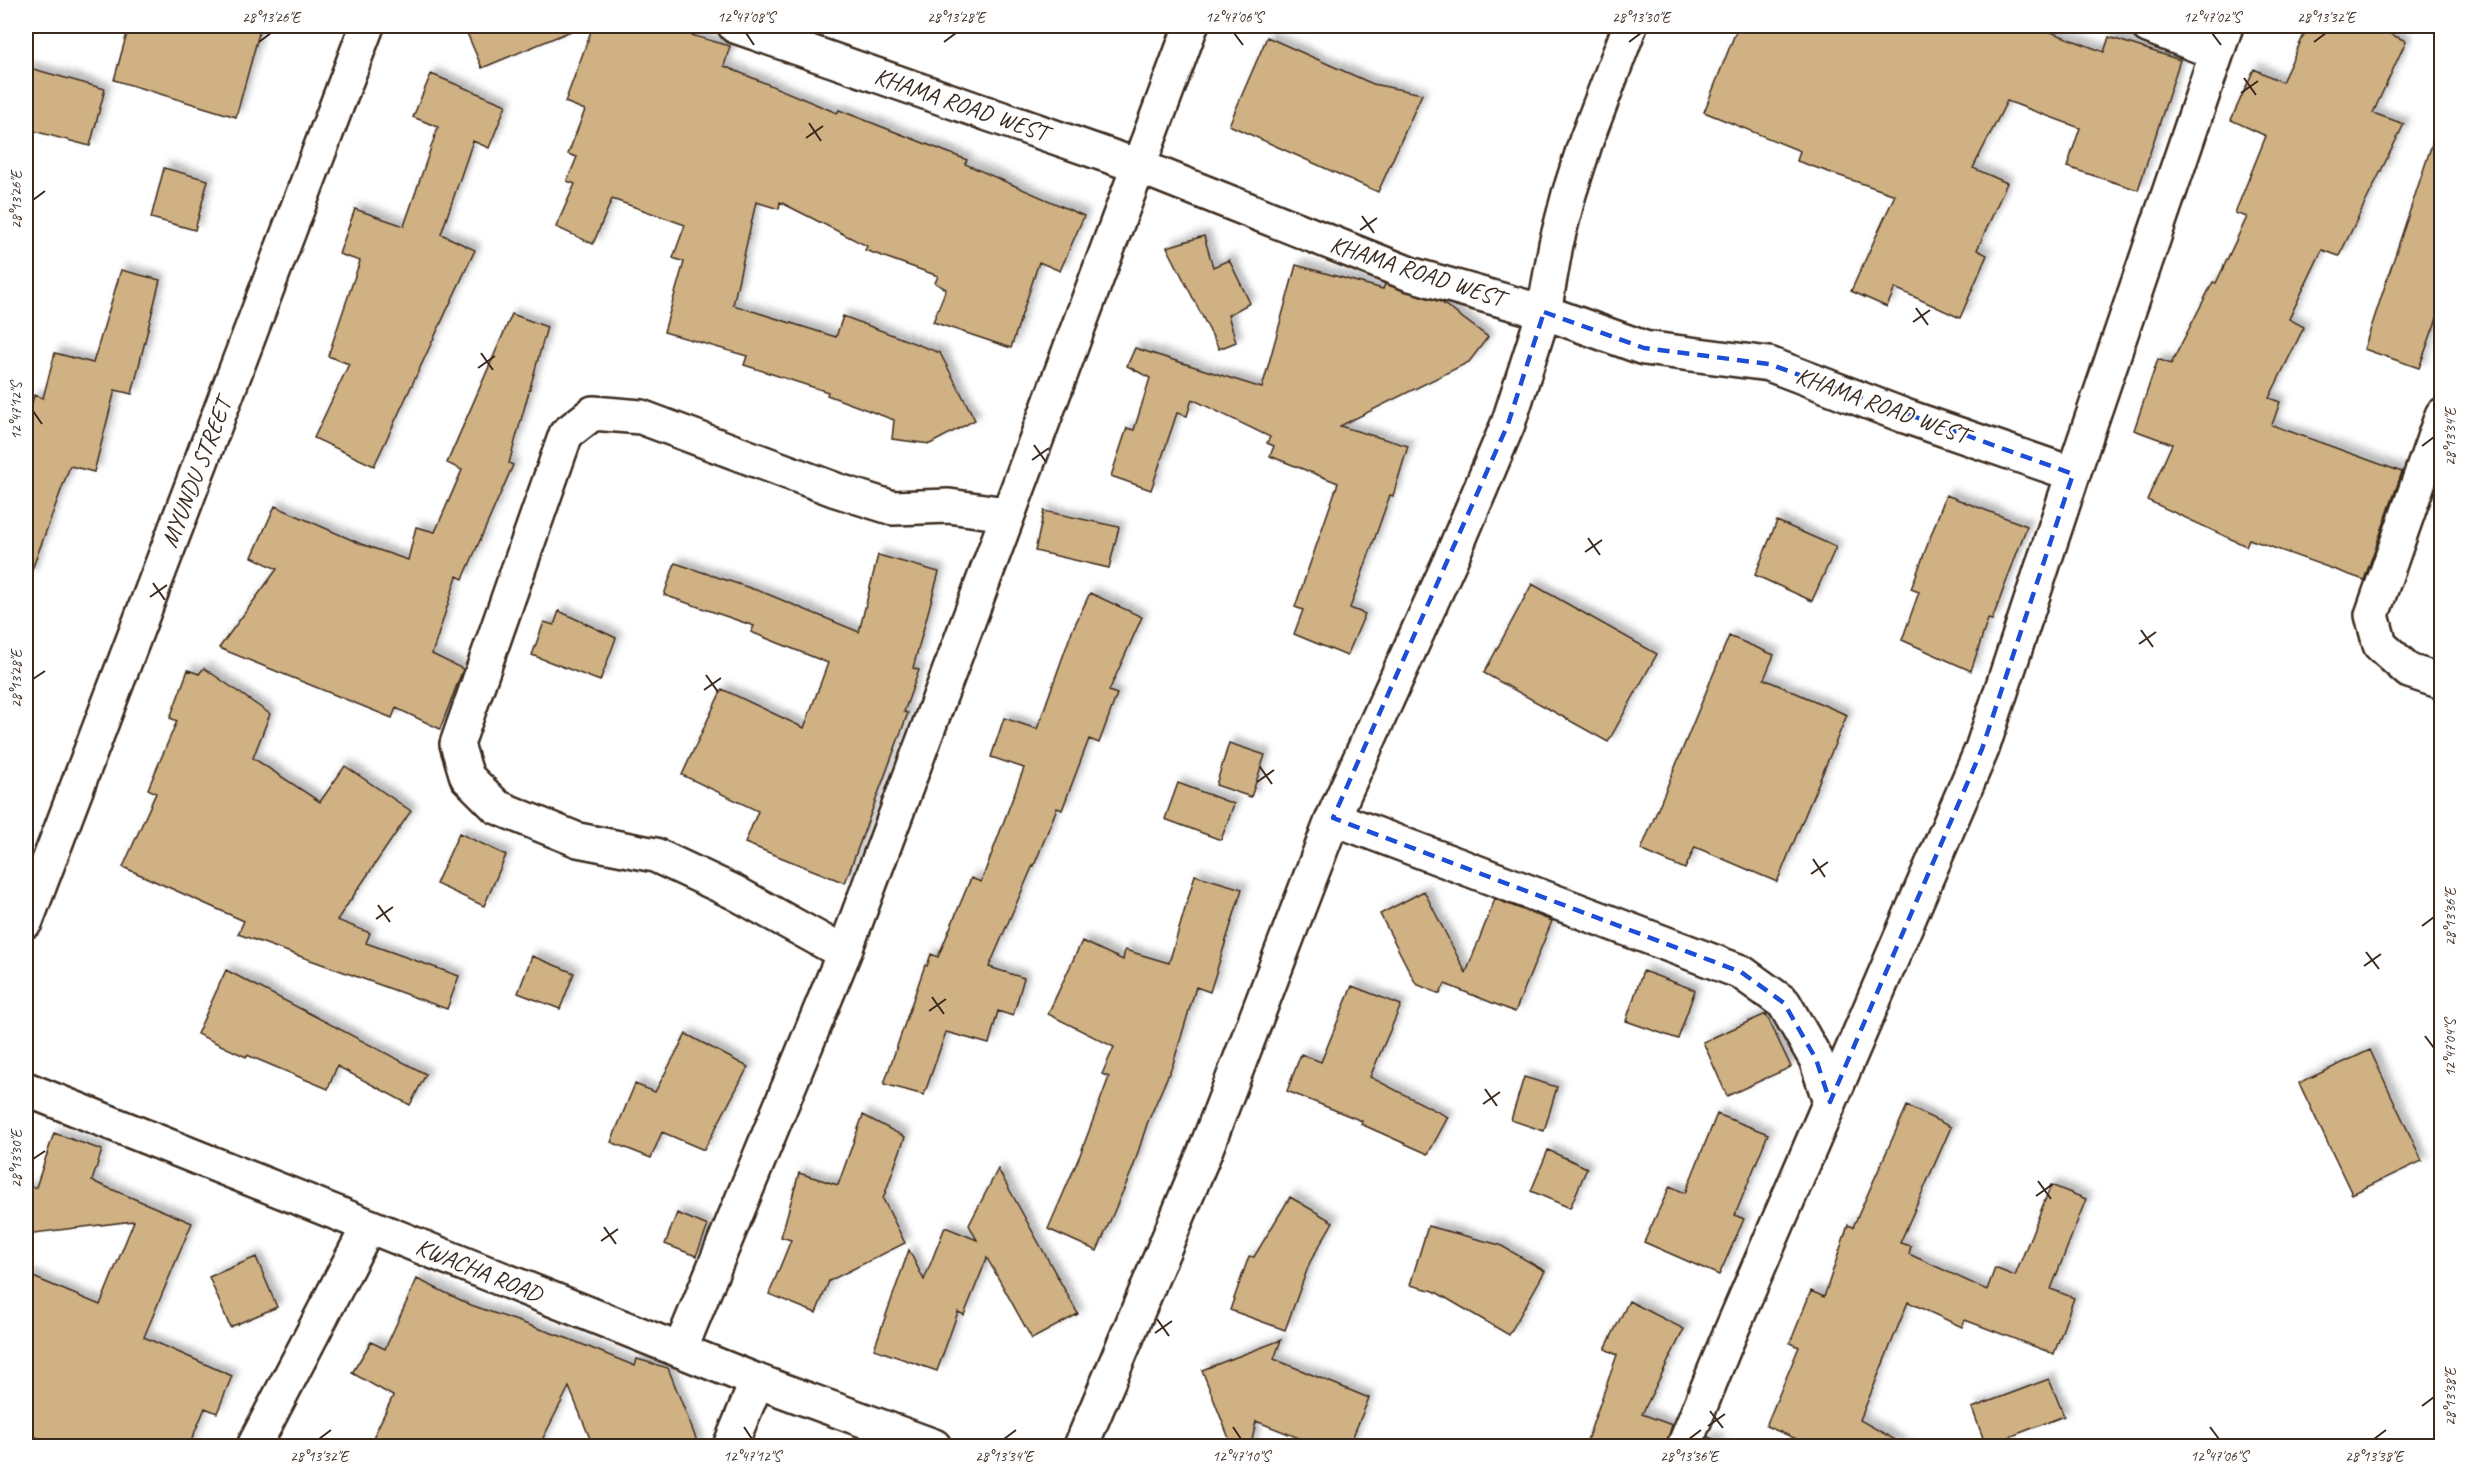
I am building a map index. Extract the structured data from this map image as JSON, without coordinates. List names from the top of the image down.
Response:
{
  "streets": {
    "street": ["KHAMA ROAD WEST", "MYUNDU STREET", "KWACHA ROAD"]
  },
  "coordinates": [
    "28°13'26\"E",
    "12°47'08\"S",
    "28°13'28\"E",
    "12°47'06\"S",
    "28°13'30\"E",
    "12°47'02\"S",
    "28°13'32\"E",
    "12°47'12\"S",
    "28°13'34\"E",
    "28°13'36\"E",
    "12°47'04\"S",
    "28°13'38\"E",
    "12°47'10\"S"
  ]
}
